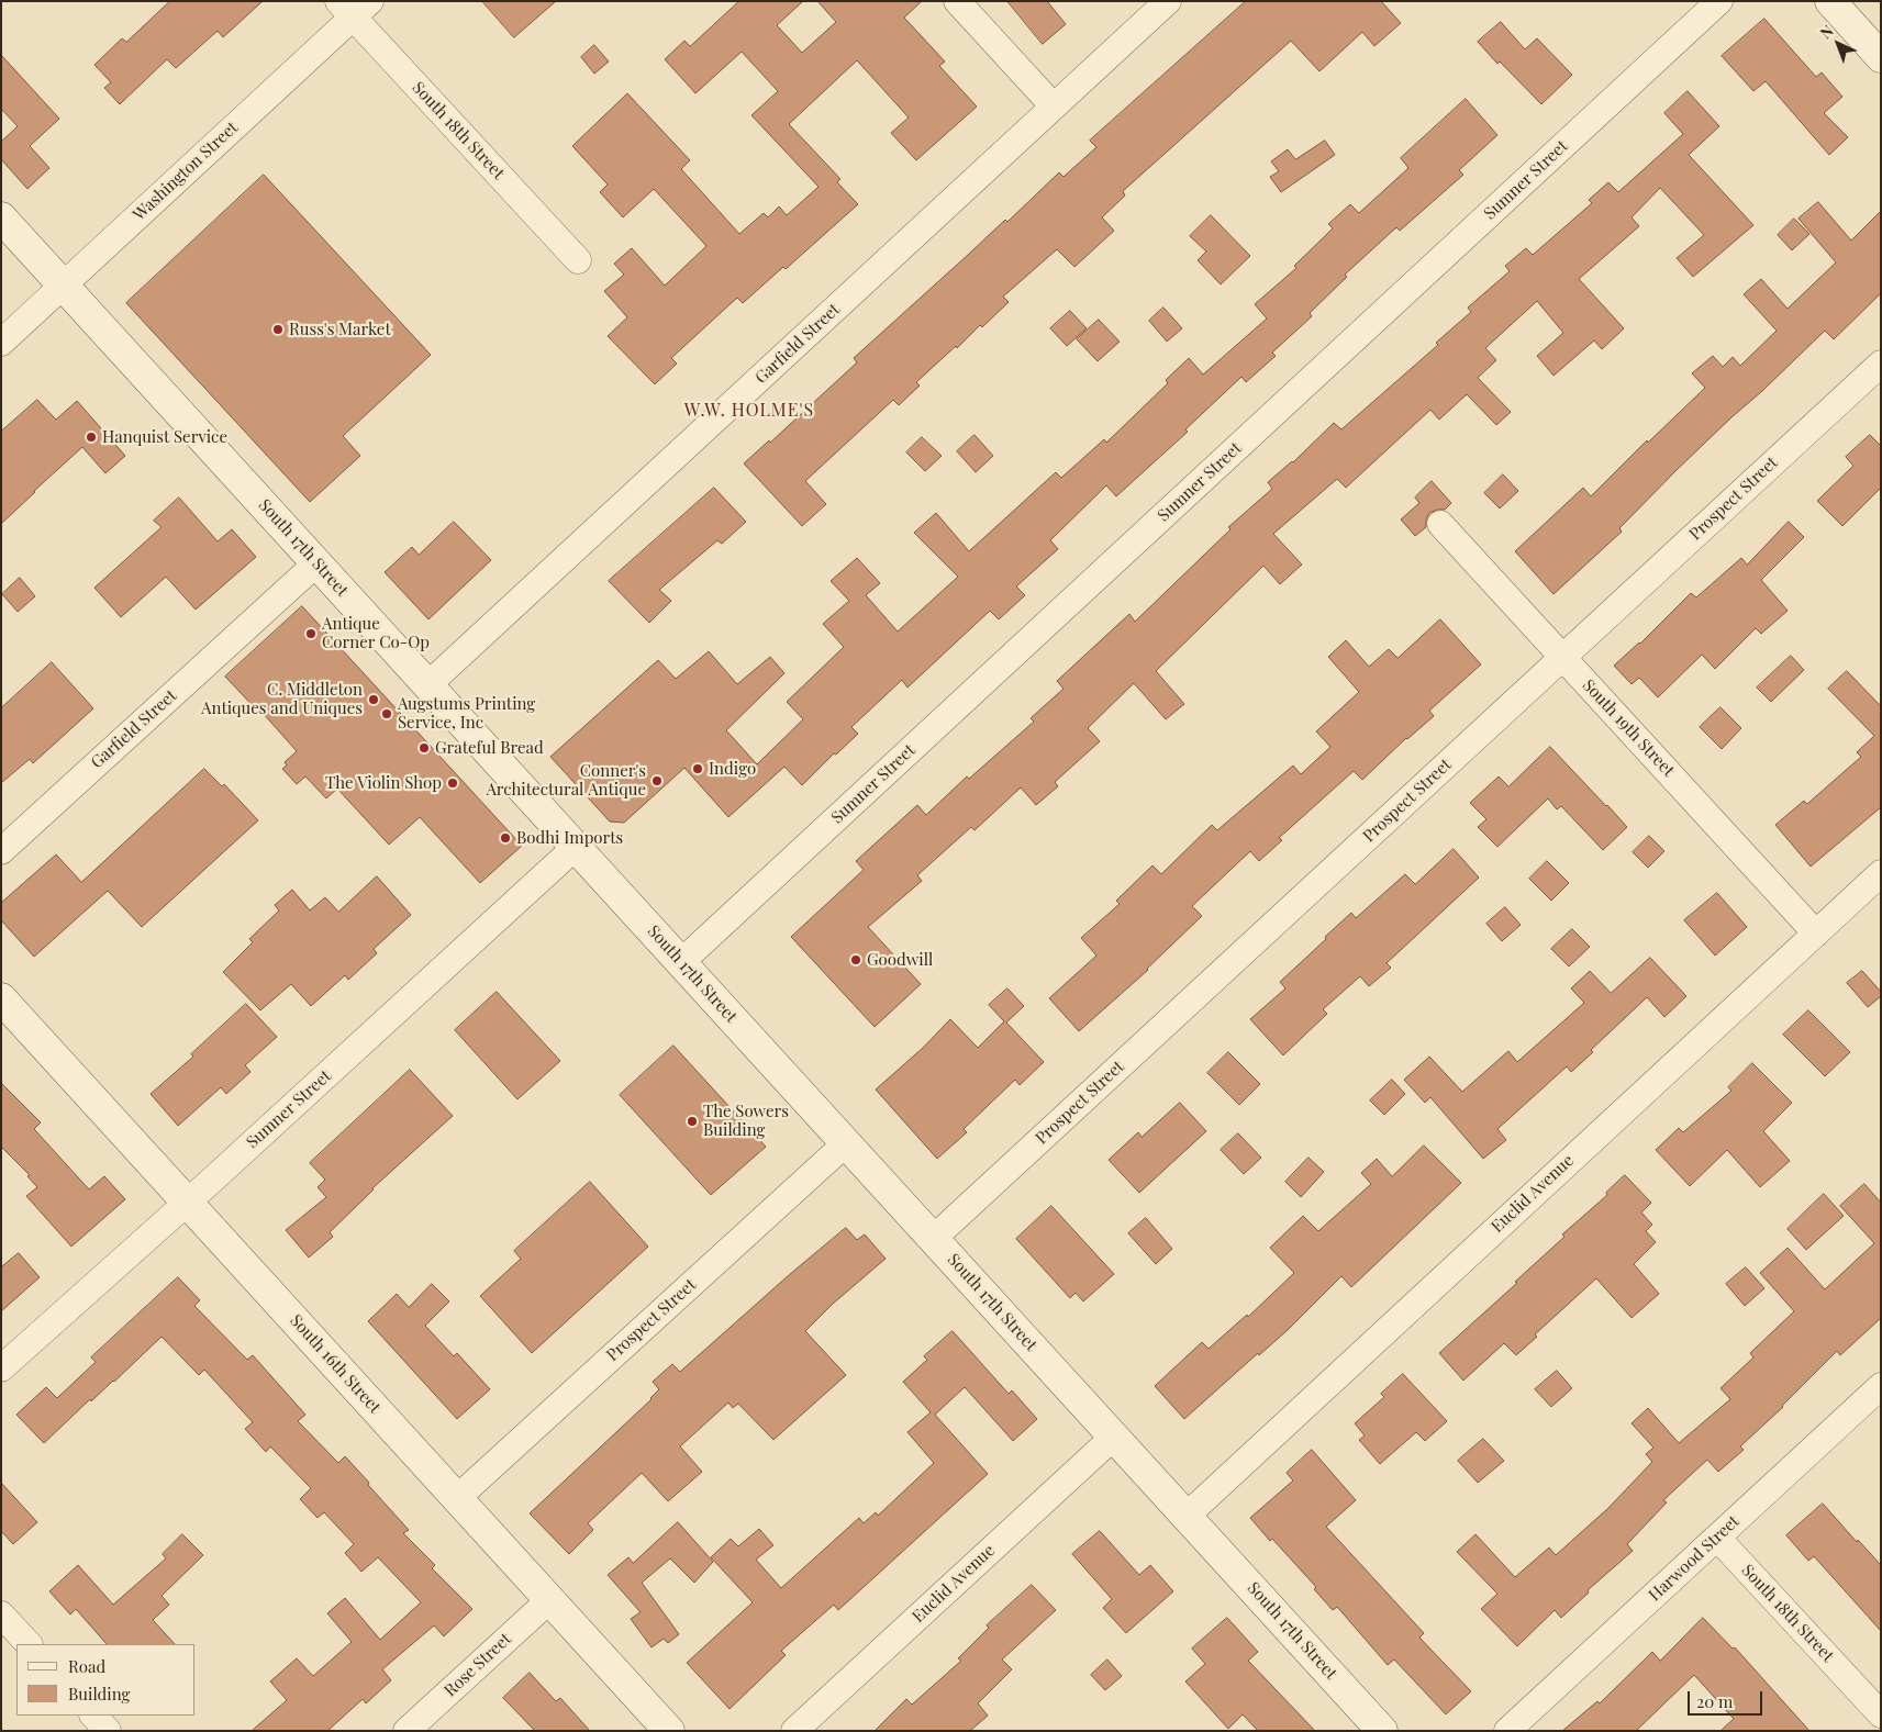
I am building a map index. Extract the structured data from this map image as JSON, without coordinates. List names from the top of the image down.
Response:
{
  "streets": {
    "main road": ["South 17th Street", "South 16th Street"],
    "street": [
      "South 18th Street",
      "Washington Street",
      "Sumner Street",
      "Garfield Street",
      "Prospect Street",
      "South 19th Street",
      "Euclid Avenue",
      "Harwood Street",
      "Rose Street"
    ]
  },
  "crossings": [
    ["South 18th Street", "Washington Street"],
    ["South 18th Street", "Harwood Street"],
    ["Washington Street", "South 17th Street"],
    ["Sumner Street", "South 17th Street"],
    ["Sumner Street", "South 16th Street"],
    ["Garfield Street", "South 17th Street"],
    ["Prospect Street", "South 17th Street"],
    ["Prospect Street", "South 19th Street"],
    ["Prospect Street", "South 16th Street"],
    ["South 17th Street", "Euclid Avenue"],
    ["South 19th Street", "Euclid Avenue"],
    ["South 16th Street", "Rose Street"]
  ],
  "districts": ["W.W. HOLME'S"],
  "places": [
    "Russ's Market",
    "Hanquist Service",
    "Antique Corner Co-Op",
    "C. Middleton Antiques and Uniques",
    "Augstums Printing Service, Inc",
    "Grateful Bread",
    "Indigo",
    "Conner's Architectural Antique",
    "The Violin Shop",
    "Bodhi Imports",
    "Goodwill",
    "The Sowers Building"
  ],
  "legend": ["Road", "Building"],
  "scale_bar": "20 m",
  "north": "top left"
}
